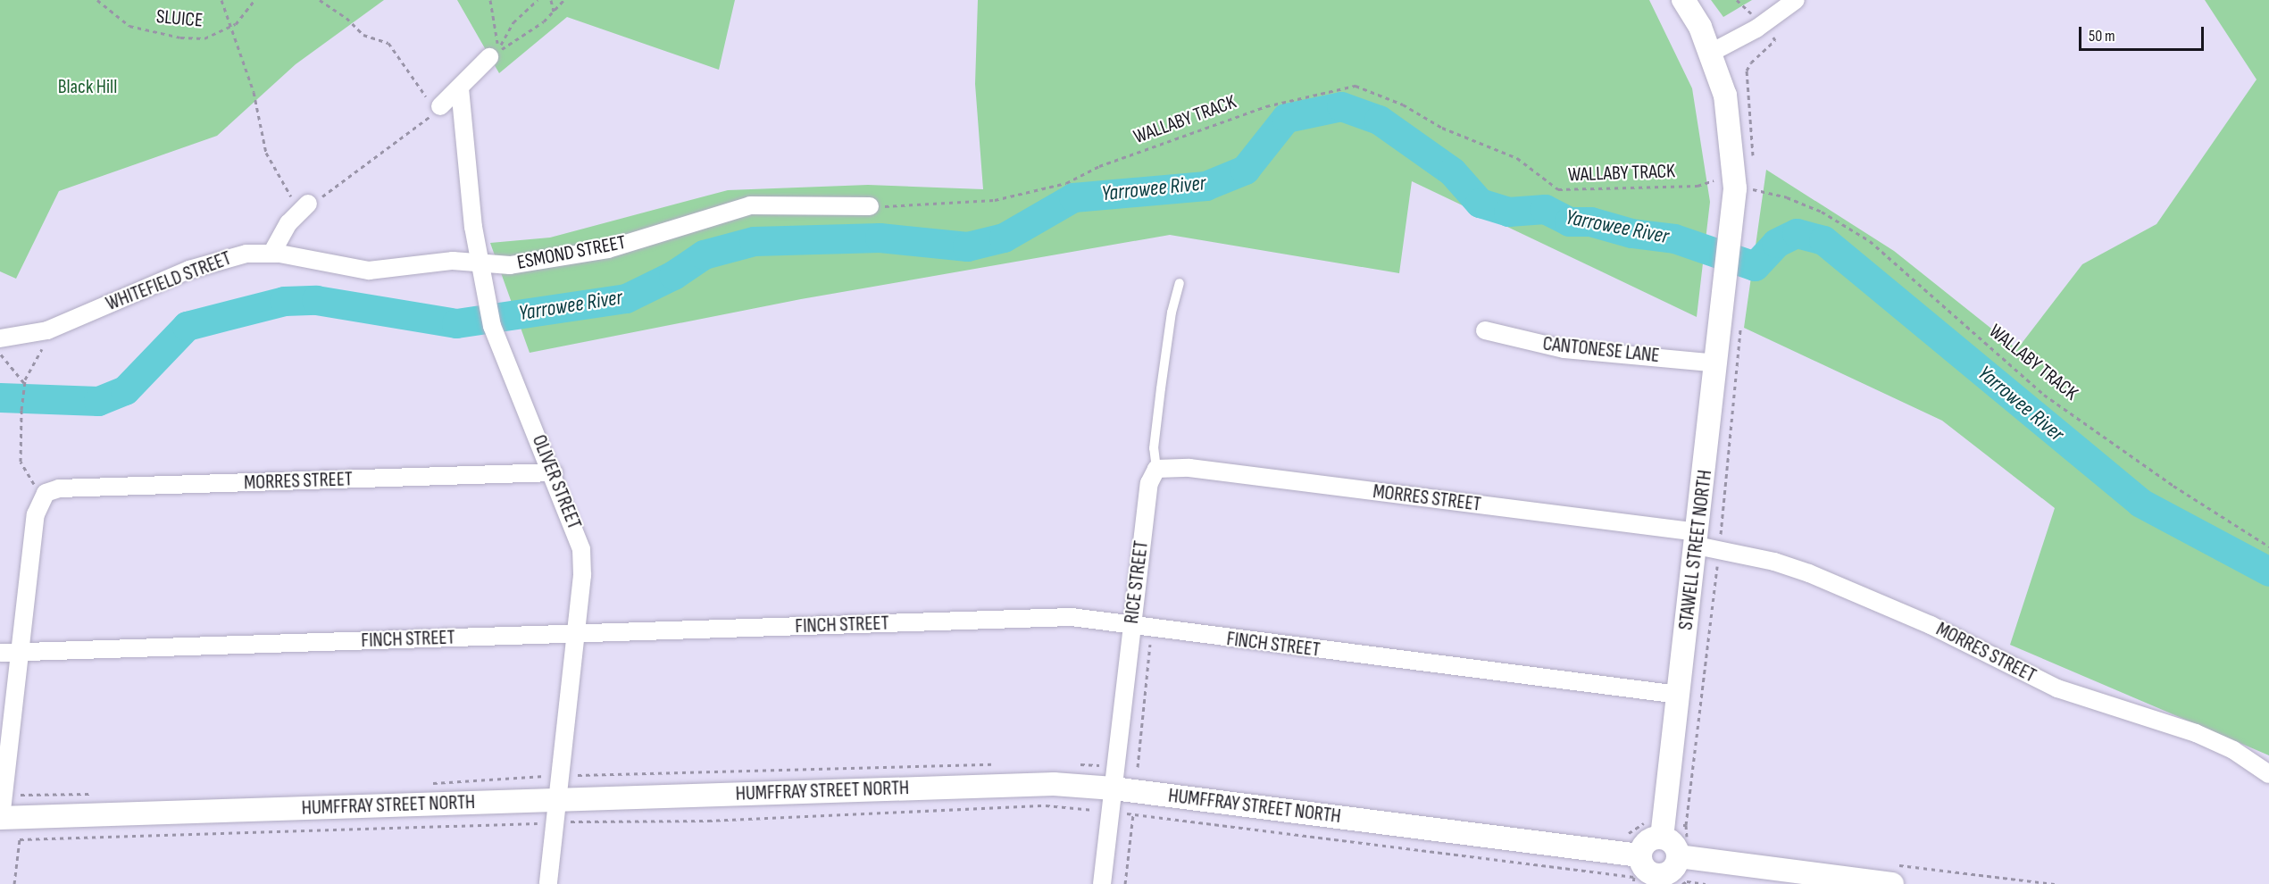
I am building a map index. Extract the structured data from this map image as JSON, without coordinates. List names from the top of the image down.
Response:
{
  "streets": {
    "street": [
      "ESMOND STREET",
      "WHITEFIELD STREET",
      "CANTONESE LANE",
      "MORRES STREET",
      "OLIVER STREET",
      "STAWELL STREET NORTH",
      "RICE STREET",
      "FINCH STREET",
      "HUMFFRAY STREET NORTH"
    ],
    "path": ["SLUICE", "WALLABY TRACK"]
  },
  "crossings": [
    ["WALLABY TRACK", "ESMOND STREET"],
    ["WALLABY TRACK", "STAWELL STREET NORTH"],
    ["ESMOND STREET", "WHITEFIELD STREET"],
    ["ESMOND STREET", "OLIVER STREET"],
    ["CANTONESE LANE", "STAWELL STREET NORTH"],
    ["MORRES STREET", "OLIVER STREET"],
    ["MORRES STREET", "STAWELL STREET NORTH"],
    ["MORRES STREET", "RICE STREET"],
    ["OLIVER STREET", "FINCH STREET"],
    ["OLIVER STREET", "HUMFFRAY STREET NORTH"],
    ["STAWELL STREET NORTH", "FINCH STREET"],
    ["RICE STREET", "FINCH STREET"],
    ["RICE STREET", "HUMFFRAY STREET NORTH"]
  ],
  "water": ["Yarrowee River"],
  "parks": ["Black Hill"],
  "scale_bar": "50 m"
}
